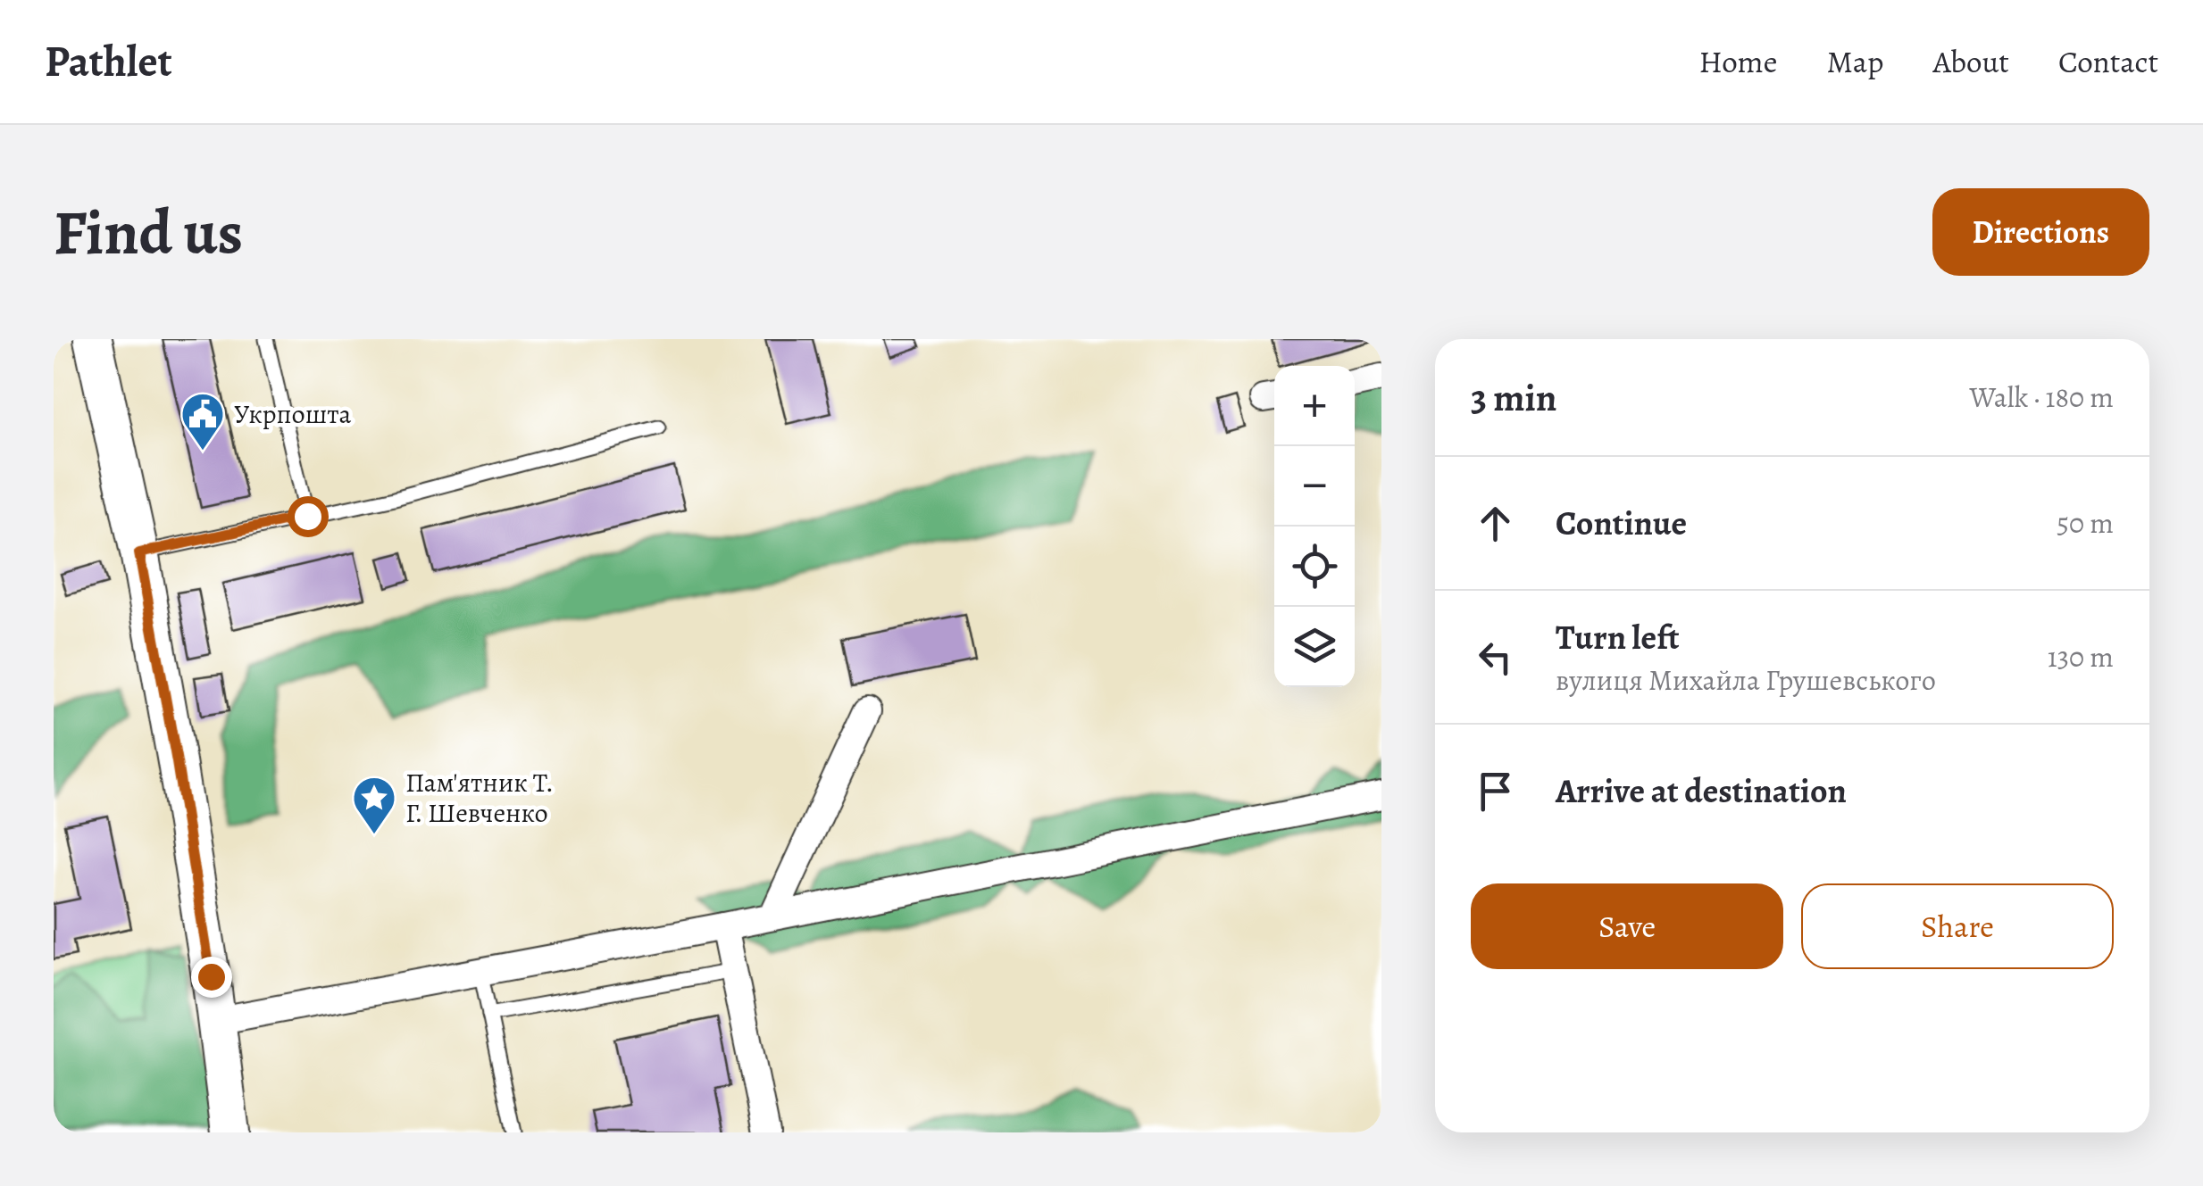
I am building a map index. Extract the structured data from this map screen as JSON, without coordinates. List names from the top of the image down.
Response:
{
  "places": {
    "public building": ["Укрпошта"],
    "place": ["Пам'ятник Т. Г. Шевченко"]
  },
  "page": {
    "header": "Pathlet",
    "nav": [
      "Home",
      "Map",
      "About",
      "Contact"
    ],
    "buttons": [
      "Directions",
      ["Save", "Share"]
    ],
    "title": "Find us",
    "heading": ["3 min", "Walk · 180 m"],
    "map_buttons": ["+", "−"],
    "list": [
      ["Continue", "50 m"],
      ["Turn left", "вулиця Михайла Грушевського", "130 m"],
      "Arrive at destination"
    ]
  }
}
